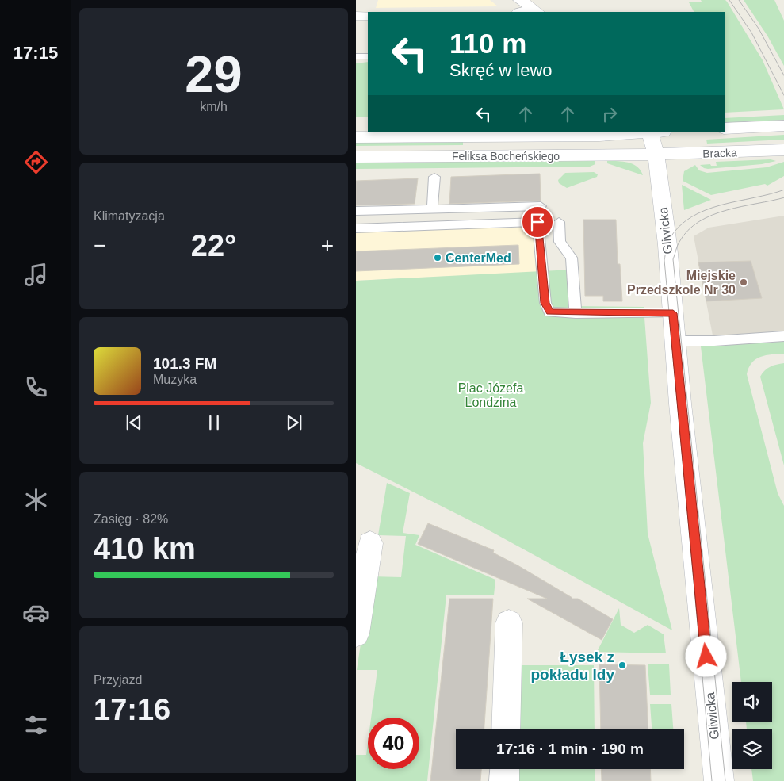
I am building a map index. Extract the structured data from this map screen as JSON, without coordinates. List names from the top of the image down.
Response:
{
  "streets": {
    "main road": ["Bracka", "Feliksa Bocheńskiego", "Gliwicka"]
  },
  "crossings": [
    ["Bracka", "Feliksa Bocheńskiego"],
    ["Bracka", "Gliwicka"],
    ["Feliksa Bocheńskiego", "Gliwicka"]
  ],
  "parks": ["Plac Józefa Londzina"],
  "places": ["CenterMed", "Miejskie Przedszkole Nr 30", "Łysek z pokładu Idy"],
  "page": {
    "tabs": "17:15",
    "tile": [
      ["29", "km/h"],
      "Klimatyzacja",
      ["Zasięg · 82%", "410 km"],
      ["Przyjazd", "17:16"]
    ],
    "turn": ["110 m", "Skręć w lewo"],
    "heat": ["−", "22°", "+"],
    "song": ["101.3 FM", "Muzyka"],
    "limit": "40",
    "trip": "17:16 · 1 min · 190 m"
  }
}
